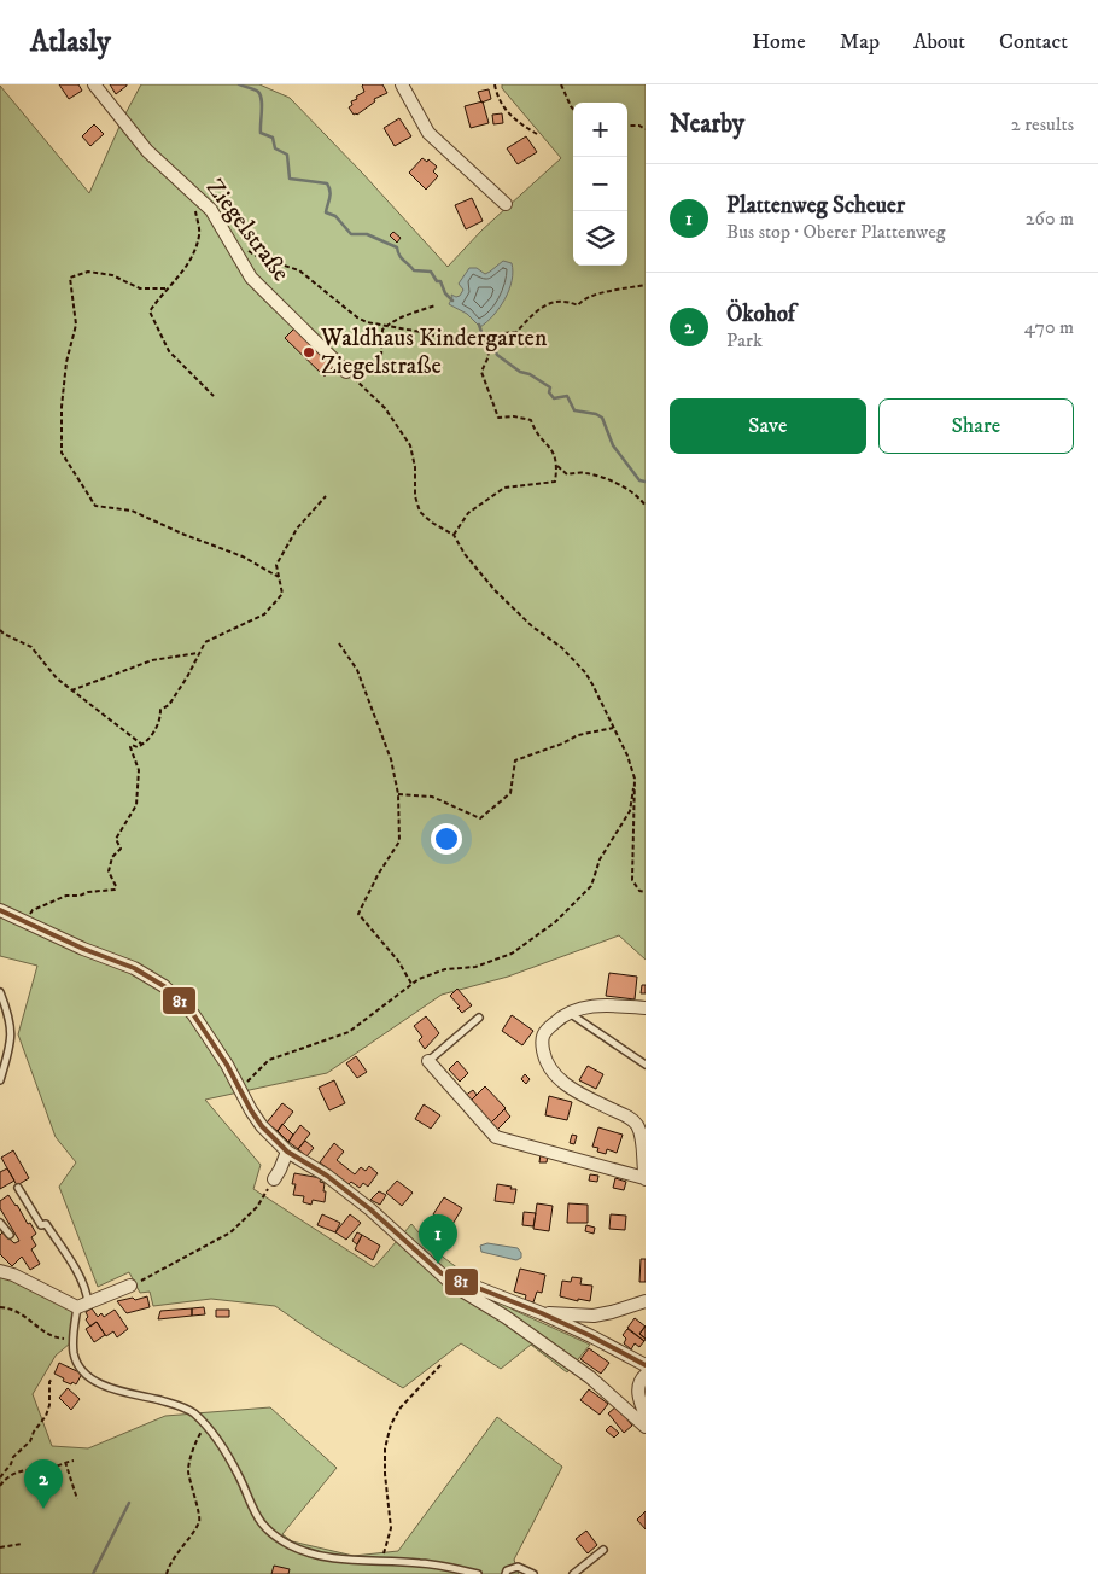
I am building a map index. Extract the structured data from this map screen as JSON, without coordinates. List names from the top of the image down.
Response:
{
  "streets": {
    "street": ["Ziegelstraße"]
  },
  "places": ["Waldhaus Kindergarten Ziegelstraße"],
  "lines": ["transit line 81"],
  "page": {
    "header": "Atlasly",
    "nav": [
      "Home",
      "Map",
      "About",
      "Contact"
    ],
    "heading": ["Nearby", "2 results"],
    "map_buttons": ["+", "−"],
    "list": [
      {
        "mark": "1",
        "name": "Plattenweg Scheuer",
        "note": "Bus stop · Oberer Plattenweg",
        "value": "260 m"
      },
      {
        "mark": "2",
        "name": "Ökohof",
        "note": "Park",
        "value": "470 m"
      }
    ],
    "buttons": ["Save", "Share"],
    "pins": ["1", "2"]
  }
}
